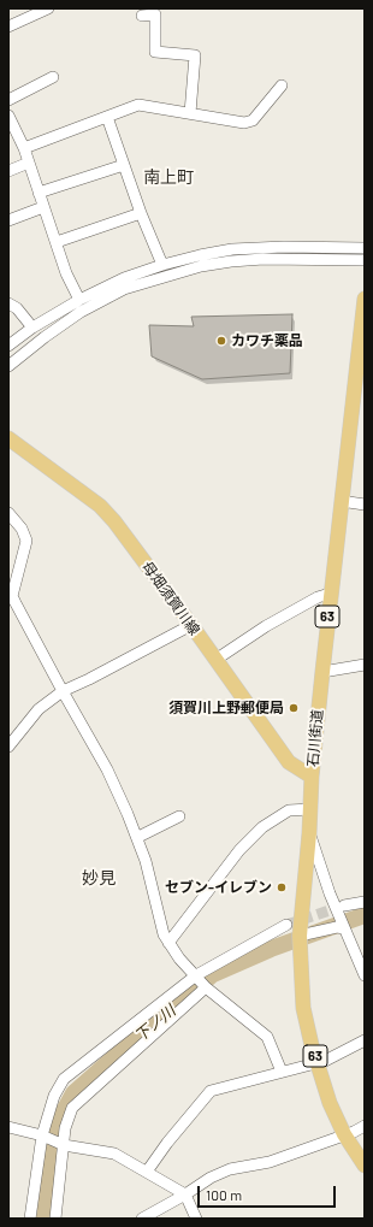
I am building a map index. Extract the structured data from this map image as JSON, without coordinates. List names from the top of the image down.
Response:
{
  "streets": {
    "main road": ["母畑須賀川線", "63", "石川街道"]
  },
  "crossings": [
    ["母畑須賀川線", "石川街道"]
  ],
  "districts": ["南上町", "妙見"],
  "water": ["下ノ川"],
  "places": ["カワチ薬品", "須賀川上野郵便局", "セブン-イレブン"],
  "scale_bar": "100 m"
}
